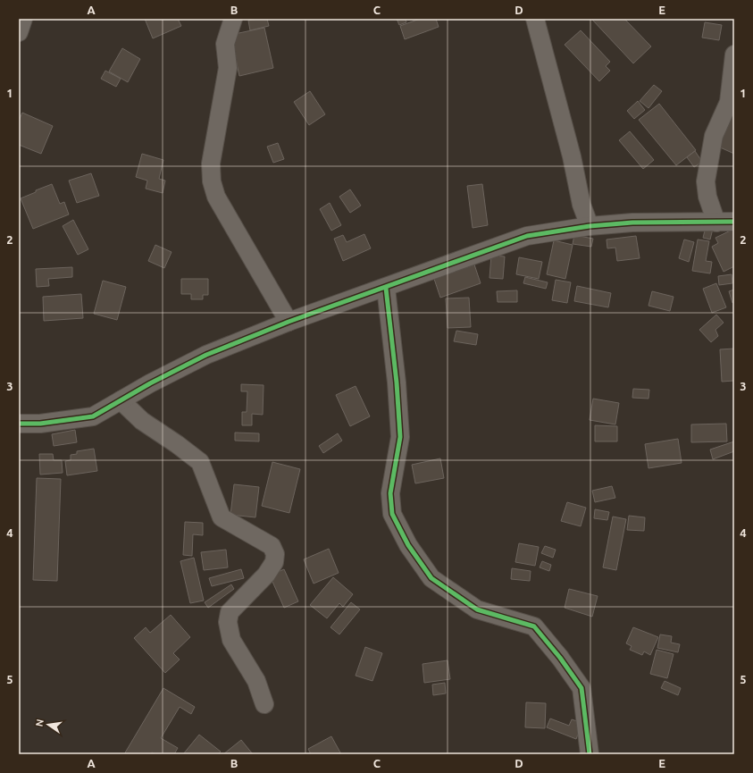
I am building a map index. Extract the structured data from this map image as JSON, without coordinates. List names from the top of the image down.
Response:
{
  "north": "left",
  "grid": {
    "columns": [
      "A",
      "B",
      "C",
      "D",
      "E"
    ],
    "rows": [
      "1",
      "2",
      "3",
      "4",
      "5"
    ]
  }
}
